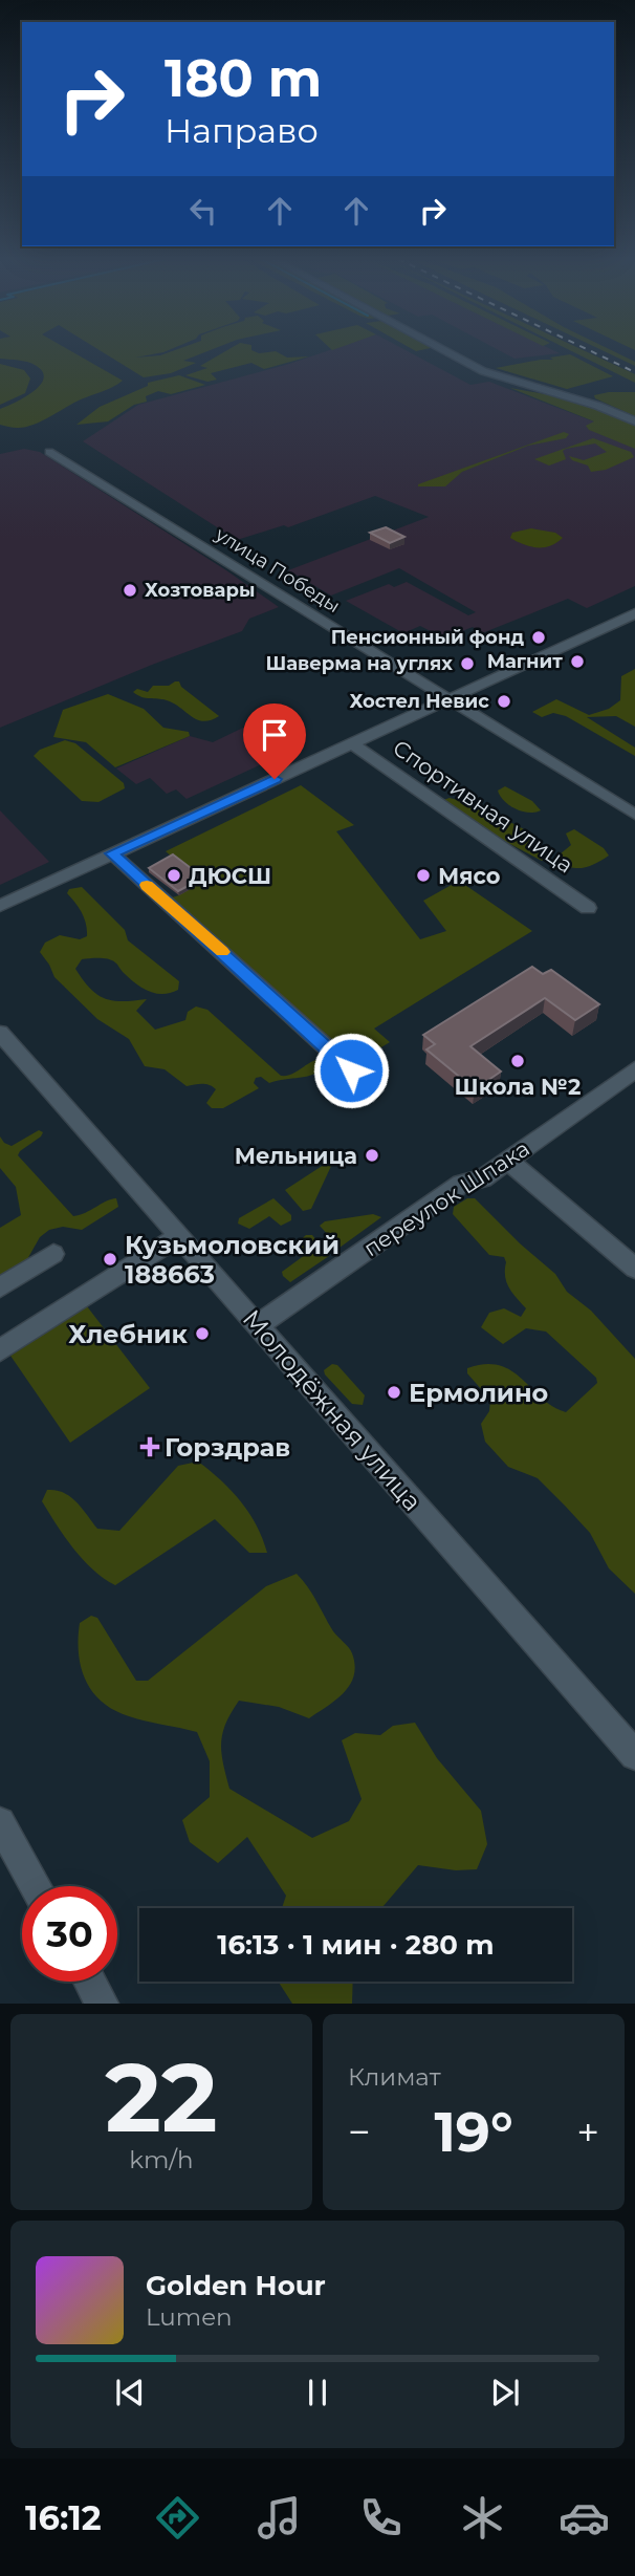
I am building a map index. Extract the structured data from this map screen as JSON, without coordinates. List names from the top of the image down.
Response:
{
  "streets": {
    "street": [
      "улица Победы",
      "Спортивная улица",
      "переулок Шпака",
      "Молодёжная улица"
    ]
  },
  "crossings": [
    ["переулок Шпака", "Молодёжная улица"]
  ],
  "places": {
    "other": [
      "Хозтовары",
      "Пенсионный фонд",
      "Магнит",
      "Шаверма на углях",
      "Хостел Невис",
      "ДЮСШ",
      "Мясо",
      "Школа №2",
      "Мельница",
      "Кузьмоловский 188663",
      "Хлебник",
      "Ермолино"
    ],
    "health": ["Горздрав"]
  },
  "page": {
    "turn": ["180 m", "Направо"],
    "limit": "30",
    "trip": "16:13 · 1 мин · 280 m",
    "tile": [
      ["22", "km/h"],
      "Климат"
    ],
    "heat": ["−", "19°", "+"],
    "song": ["Golden Hour", "Lumen"],
    "tabs": "16:12"
  }
}
